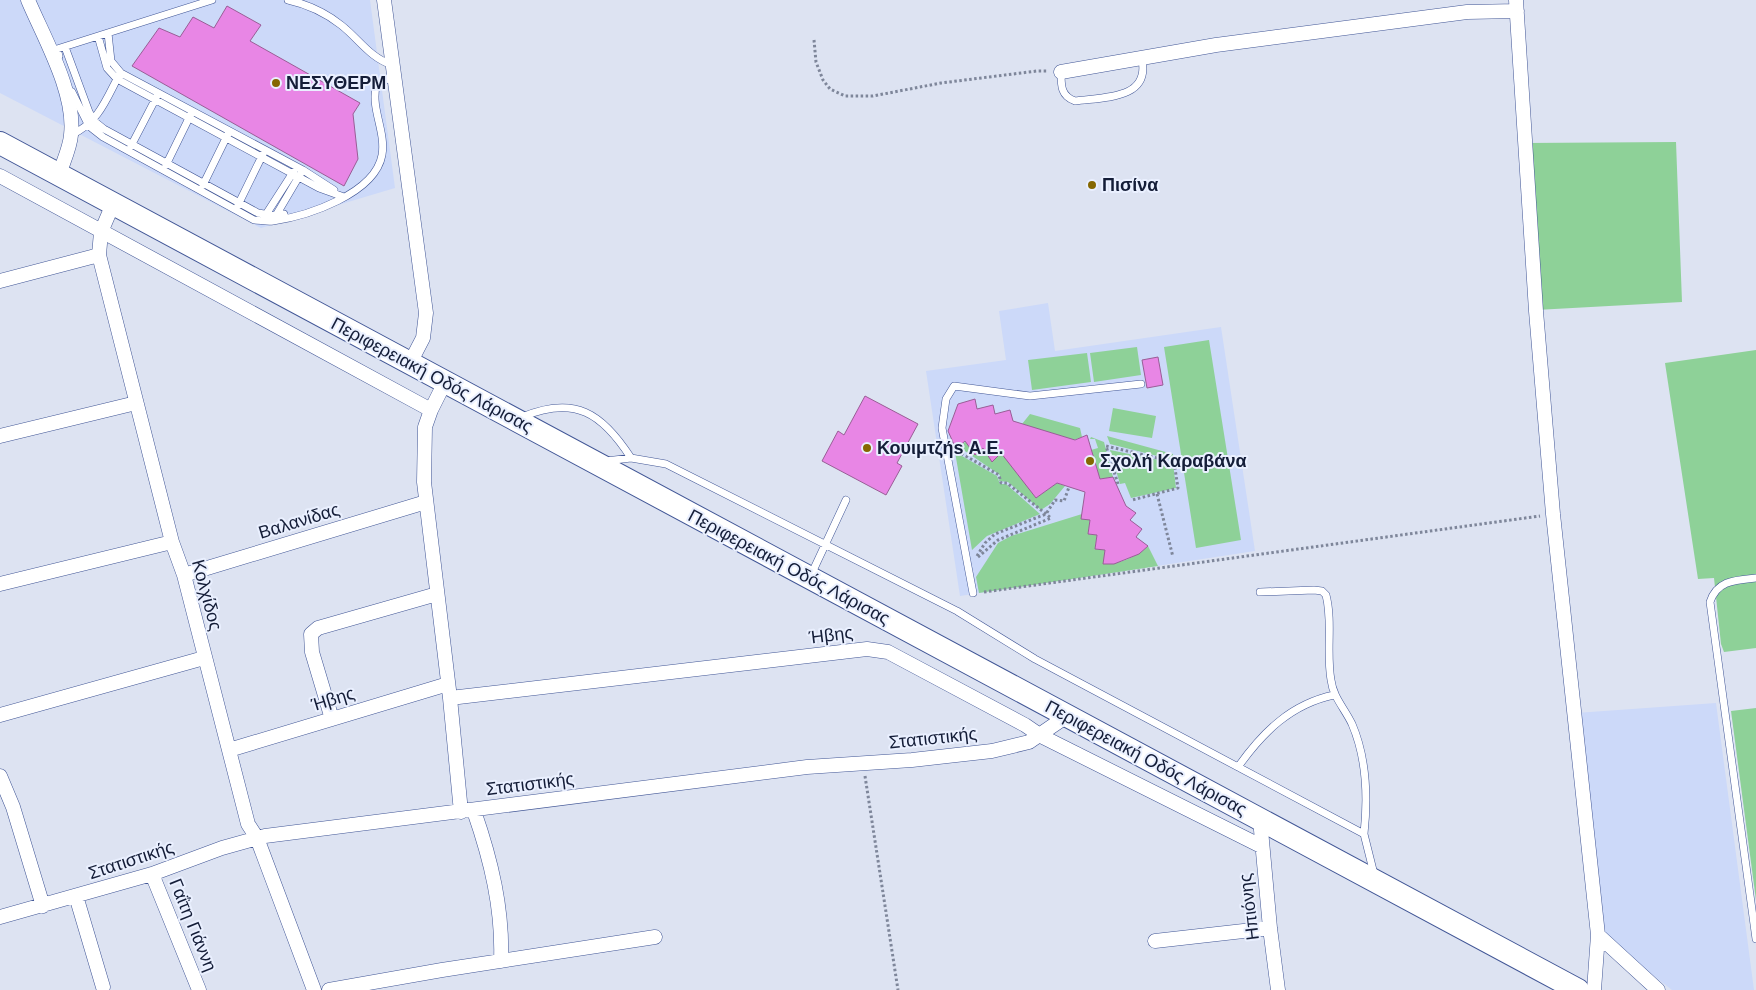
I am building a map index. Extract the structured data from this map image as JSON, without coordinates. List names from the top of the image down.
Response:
{
  "streets": {
    "highway": ["Περιφερειακή Οδός Λάρισας"],
    "street": [
      "Βαλανίδας",
      "Κολχίδος",
      "Ήβης",
      "Στατιστικής",
      "Ηπιόνης",
      "Γαΐτη Γιάννη"
    ]
  },
  "crossings": [
    ["Περιφερειακή Οδός Λάρισας", "Κολχίδος"],
    ["Περιφερειακή Οδός Λάρισας", "Στατιστικής"],
    ["Περιφερειακή Οδός Λάρισας", "Ηπιόνης"],
    ["Βαλανίδας", "Κολχίδος"],
    ["Κολχίδος", "Ήβης"],
    ["Κολχίδος", "Στατιστικής"],
    ["Ήβης", "Στατιστικής"],
    ["Ήβης", "Ηπιόνης"],
    ["Στατιστικής", "Γαΐτη Γιάννη"]
  ],
  "places": [
    "ΝΕΣΥΘΕΡΜ",
    "Πισίνα",
    "Κουιμτζήs Α.Ε.",
    "Σχολή Καραβάνα"
  ]
}
